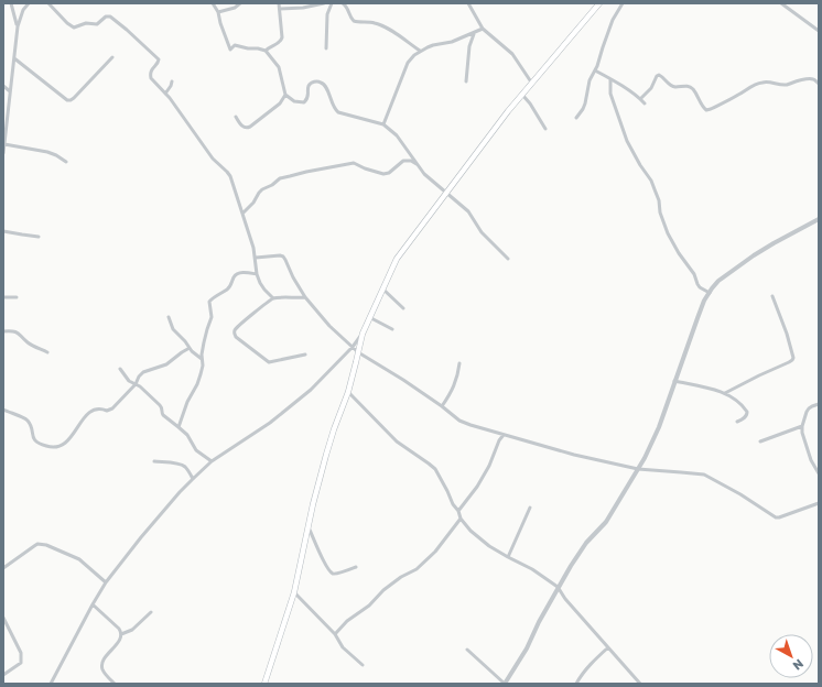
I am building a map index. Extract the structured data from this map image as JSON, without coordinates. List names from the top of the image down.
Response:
{
  "north": "bottom right"
}
